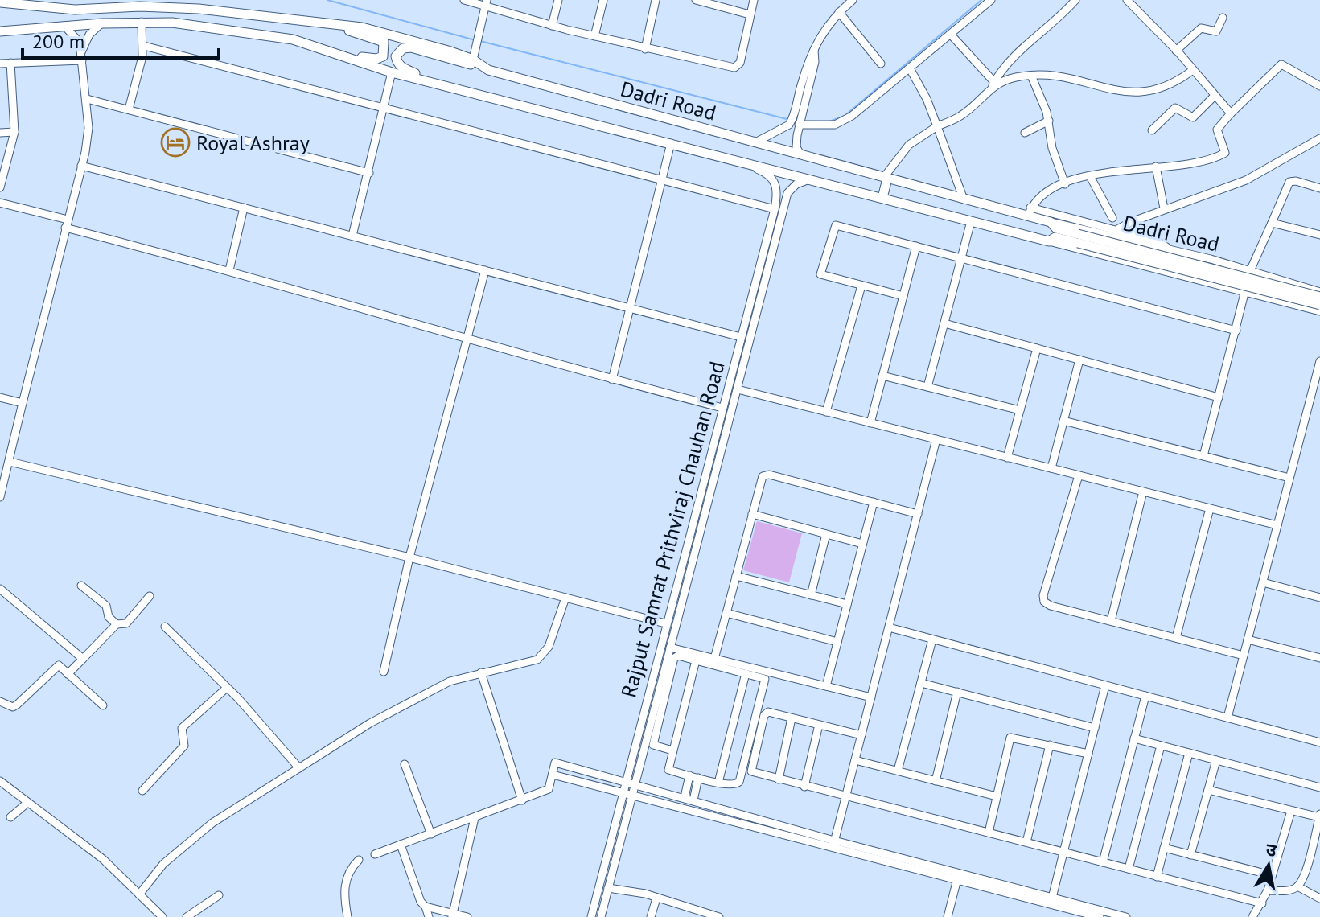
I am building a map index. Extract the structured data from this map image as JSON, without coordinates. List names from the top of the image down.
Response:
{
  "streets": {
    "main road": ["Dadri Road"],
    "street": ["Rajput Samrat Prithviraj Chauhan Road"]
  },
  "crossings": [
    ["Dadri Road", "Rajput Samrat Prithviraj Chauhan Road"]
  ],
  "places": {
    "hotel": ["Royal Ashray"]
  },
  "scale_bar": "200 m",
  "north": "top"
}
